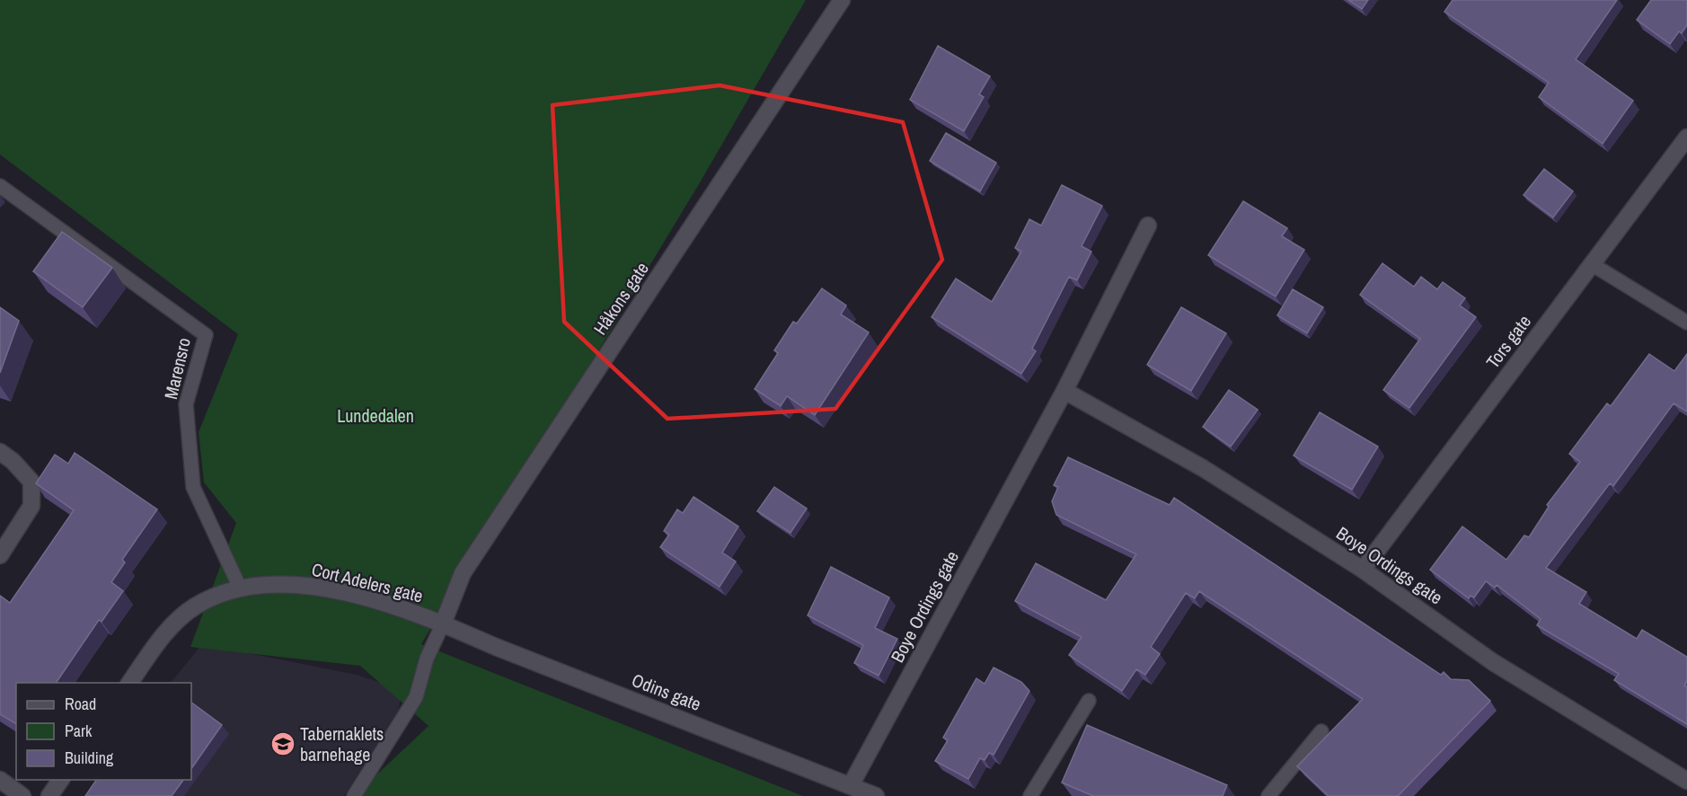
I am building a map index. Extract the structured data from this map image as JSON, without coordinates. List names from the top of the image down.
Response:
{
  "streets": {
    "street": [
      "Håkons gate",
      "Tors gate",
      "Boye Ordings gate",
      "Cort Adelers gate",
      "Odins gate"
    ],
    "lane": ["Marensro"]
  },
  "crossings": [
    ["Håkons gate", "Cort Adelers gate"],
    ["Håkons gate", "Odins gate"],
    ["Tors gate", "Boye Ordings gate"],
    ["Marensro", "Cort Adelers gate"],
    ["Boye Ordings gate", "Odins gate"],
    ["Cort Adelers gate", "Odins gate"]
  ],
  "parks": ["Lundedalen"],
  "places": {
    "school or university": ["Tabernaklets barnehage"]
  },
  "legend": ["Road", "Park", "Building"]
}
